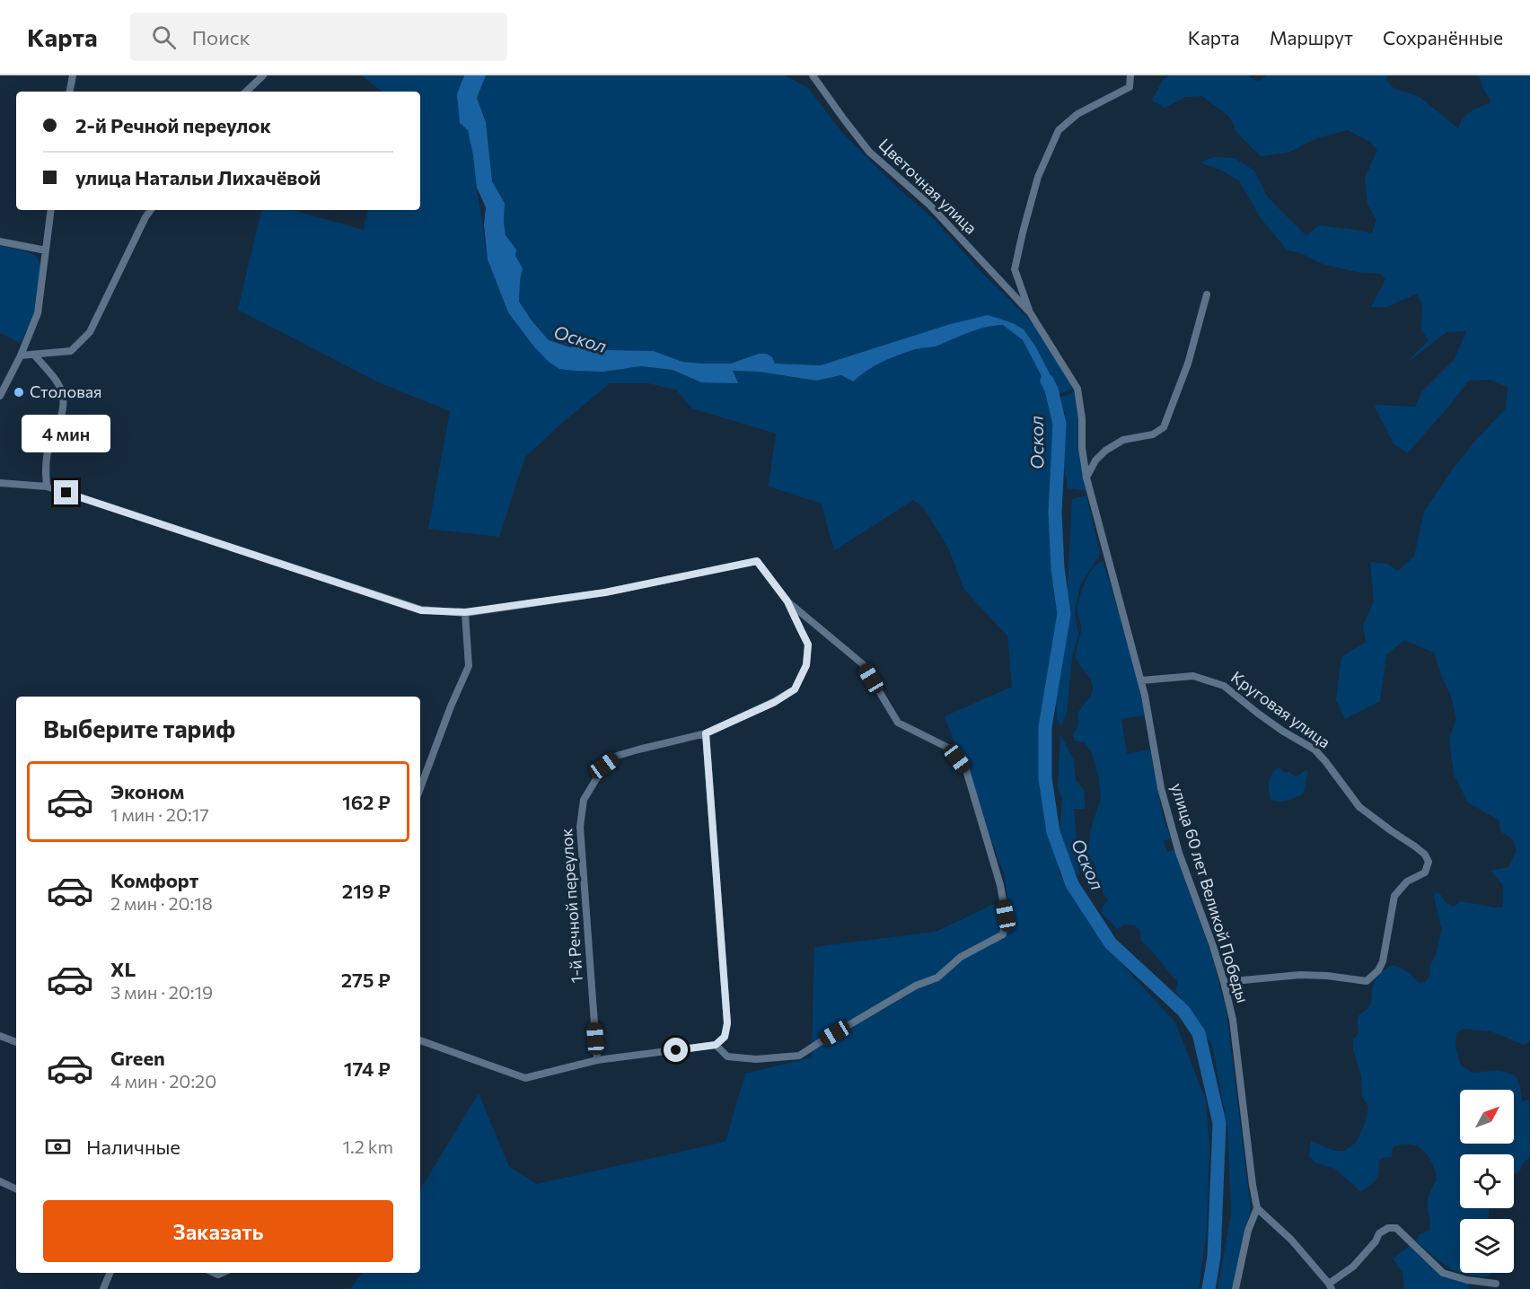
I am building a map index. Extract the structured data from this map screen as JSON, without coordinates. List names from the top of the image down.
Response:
{
  "streets": {
    "street": [
      "Цветочная улица",
      "Круговая улица",
      "улица 60 лет Великой Победы",
      "1-й Речной переулок"
    ]
  },
  "crossings": [
    ["Цветочная улица", "улица 60 лет Великой Победы"],
    ["Круговая улица", "улица 60 лет Великой Победы"]
  ],
  "water": ["Оскол"],
  "places": ["Столовая"],
  "north": "top right",
  "page": {
    "header": "Карта",
    "search": "Поиск",
    "nav": ["Карта", "Маршрут", "Сохранённые"],
    "banner": ["2-й Речной переулок", "улица Натальи Лихачёвой"],
    "bubble": "4 мин",
    "heading": "Выберите тариф",
    "list": [
      {
        "name": "Эконом",
        "note": "1 мин · 20:17",
        "value": "162 ₽"
      },
      {
        "name": "Комфорт",
        "note": "2 мин · 20:18",
        "value": "219 ₽"
      },
      {
        "name": "XL",
        "note": "3 мин · 20:19",
        "value": "275 ₽"
      },
      {
        "name": "Green",
        "note": "4 мин · 20:20",
        "value": "174 ₽"
      }
    ],
    "pay": ["Наличные", "1.2 km"],
    "buttons": "Заказать"
  }
}
